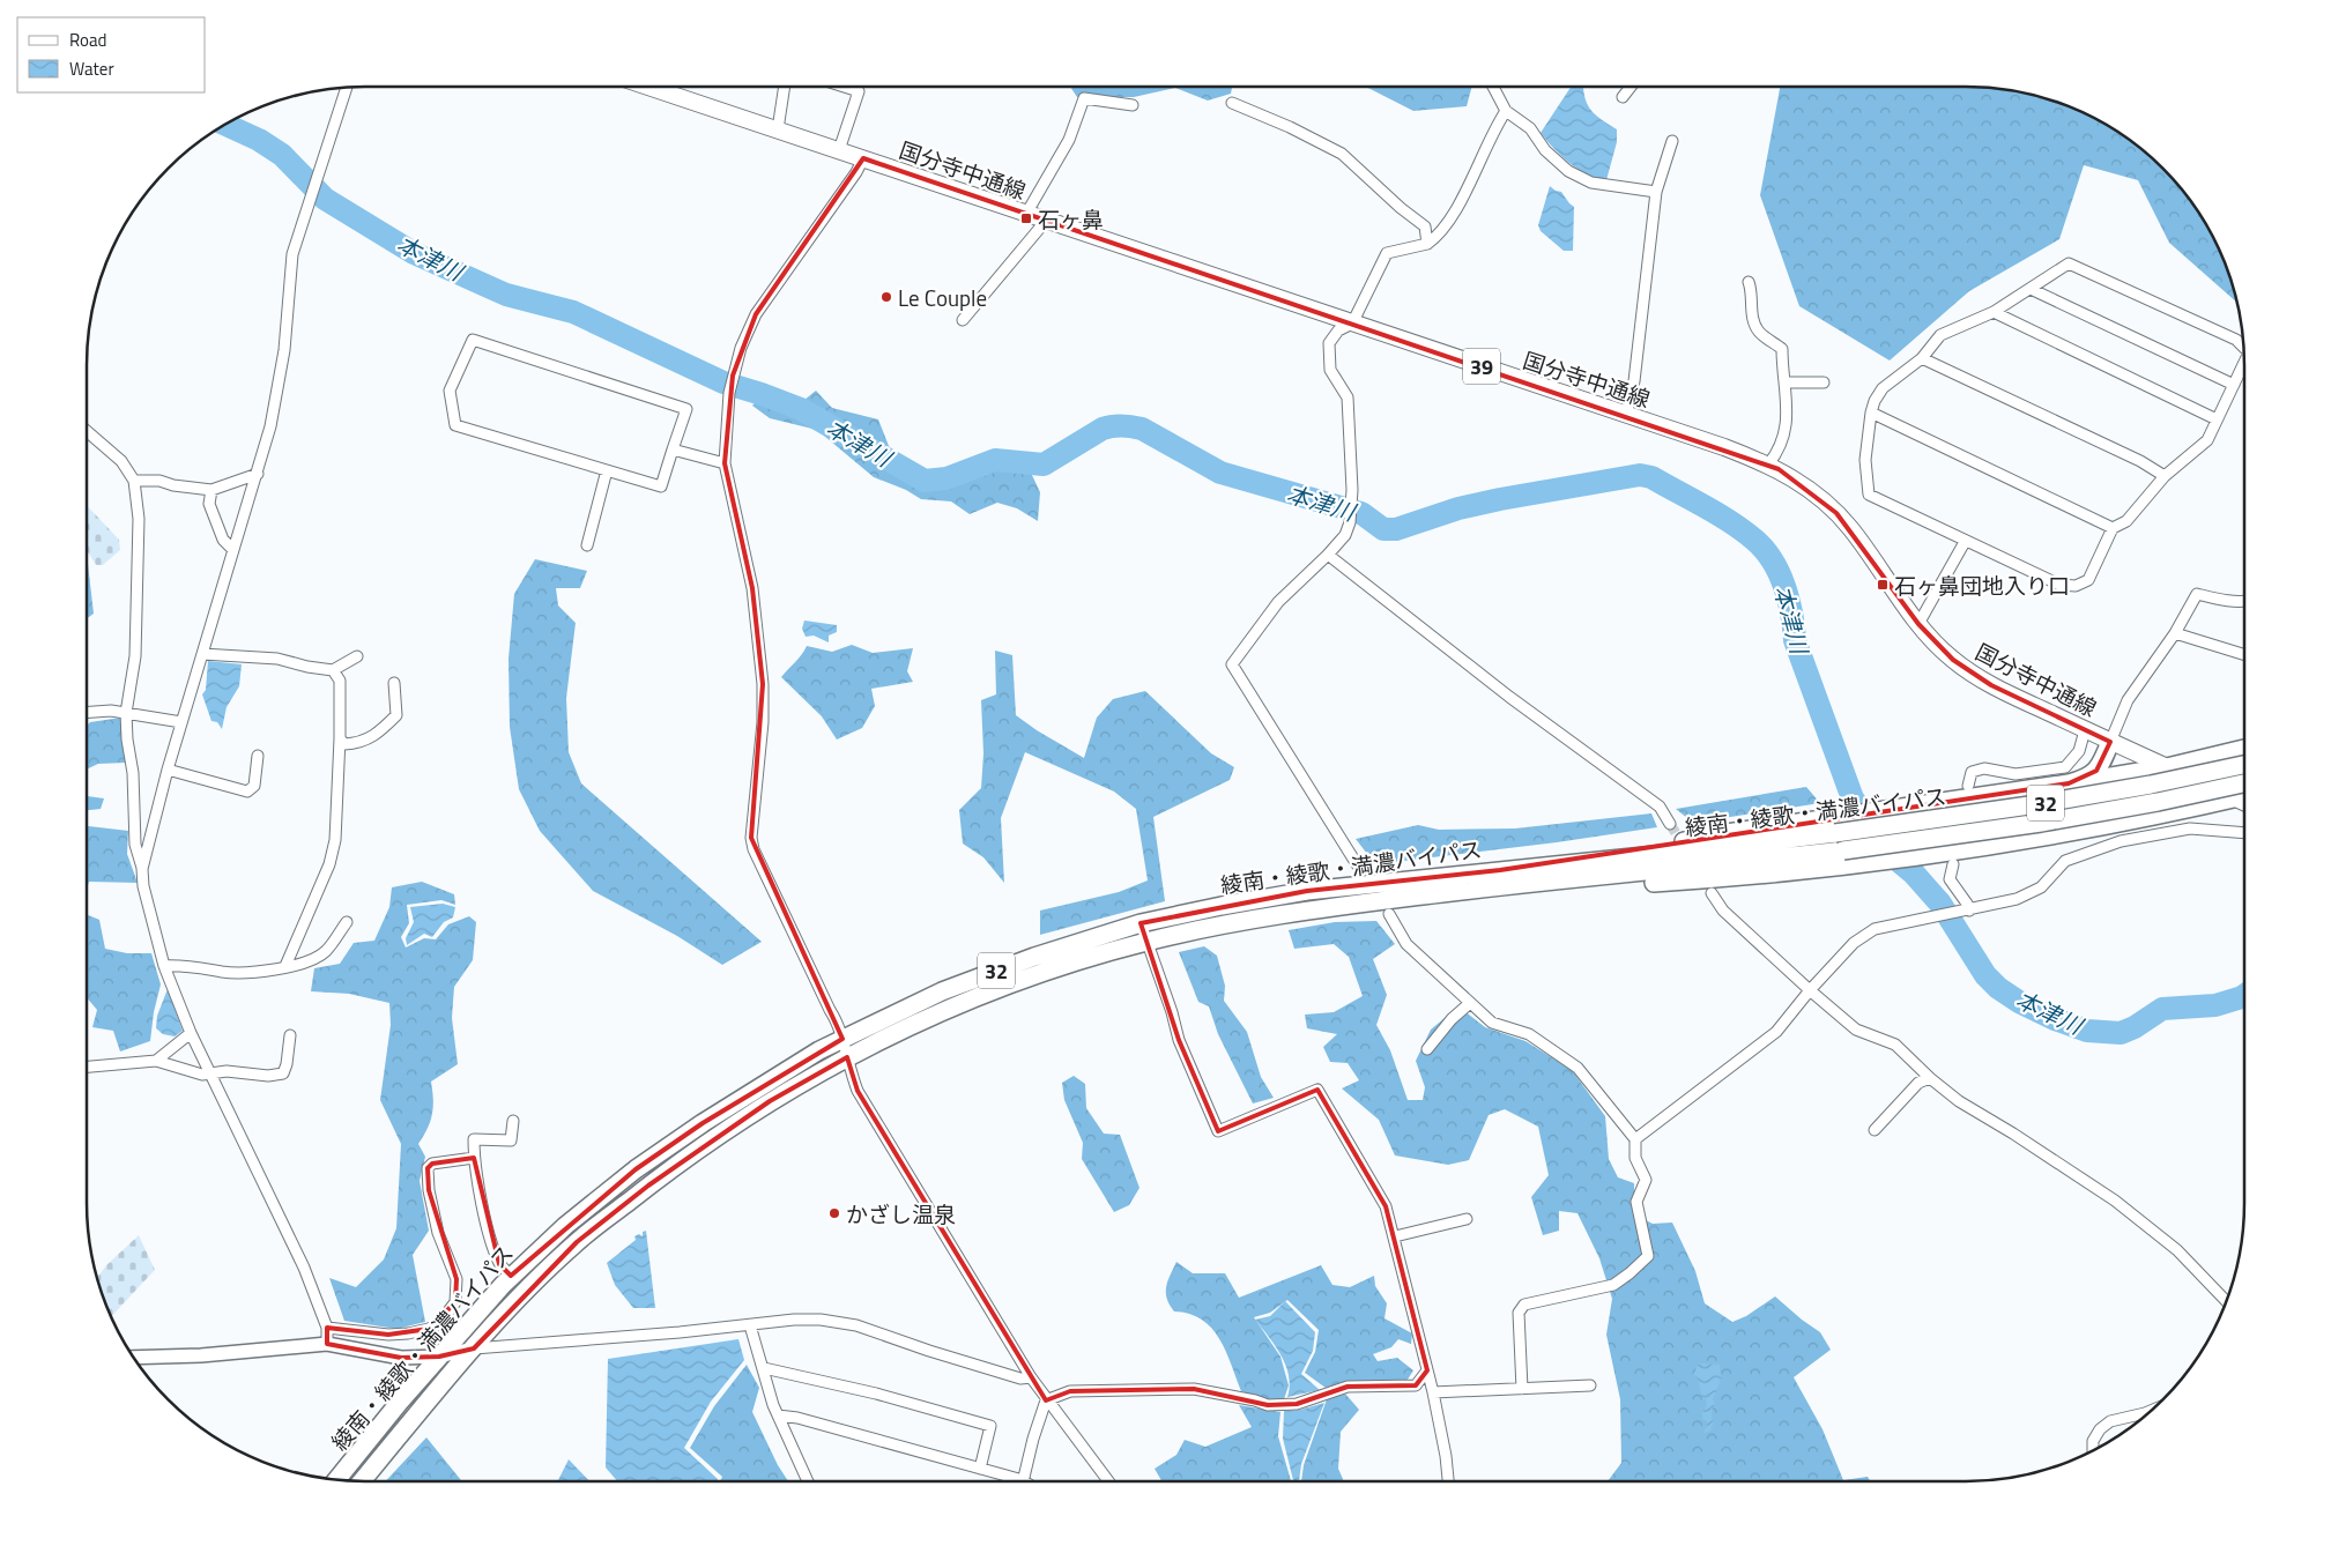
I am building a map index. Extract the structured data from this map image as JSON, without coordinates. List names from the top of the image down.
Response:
{
  "streets": {
    "highway": ["32", "綾南・綾歌・満濃バイパス"],
    "main road": ["国分寺中通線", "39"]
  },
  "water": ["本津川"],
  "places": {
    "transit": ["石ヶ鼻", "石ヶ鼻団地入り口"],
    "other": ["Le Couple", "かざし温泉"]
  },
  "legend": ["Road", "Water"]
}
